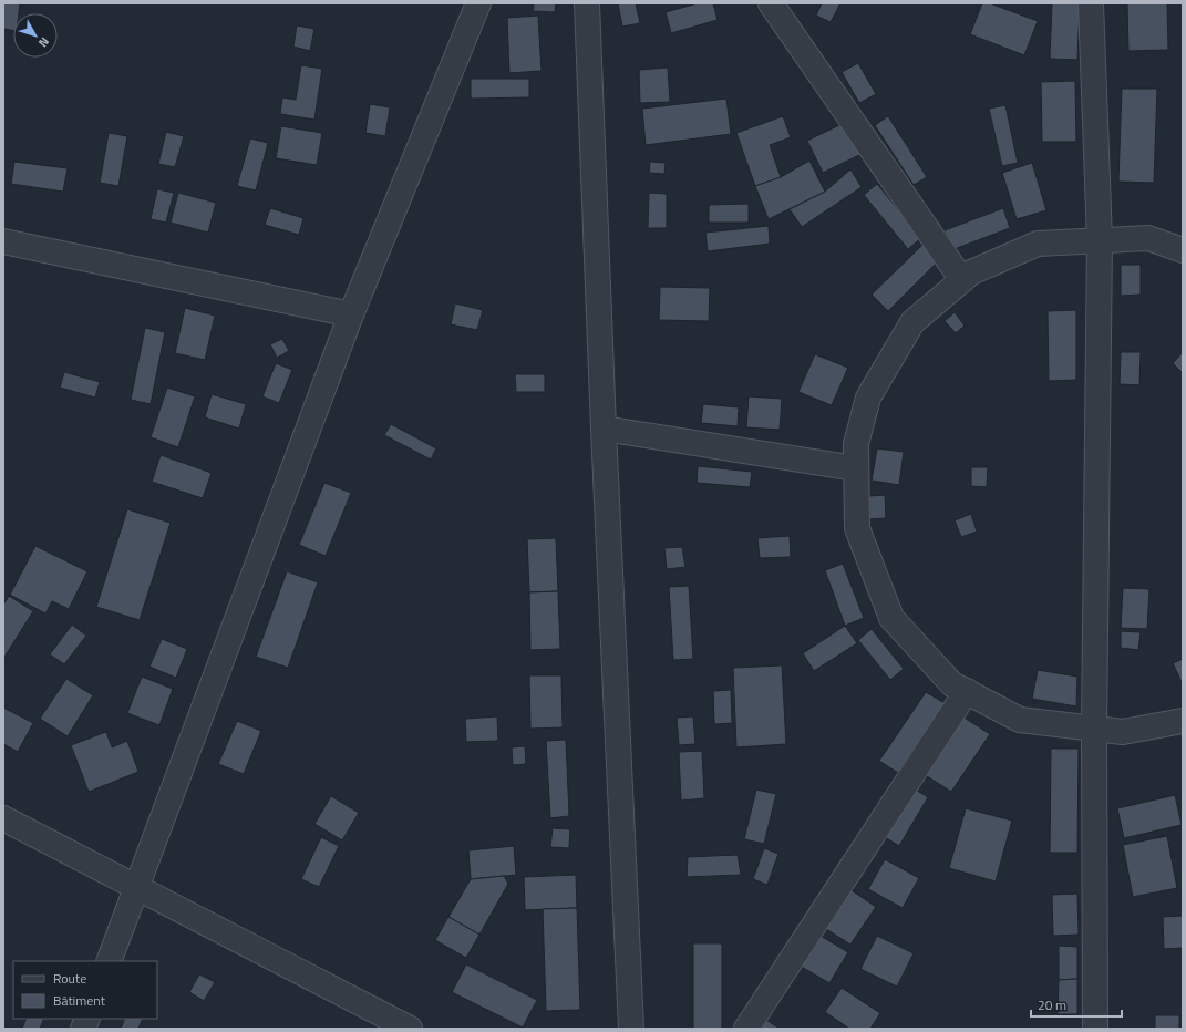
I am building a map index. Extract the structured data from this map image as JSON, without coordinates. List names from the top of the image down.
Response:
{
  "legend": ["Route", "Bâtiment"],
  "scale_bar": "20 m",
  "north": "bottom right"
}
